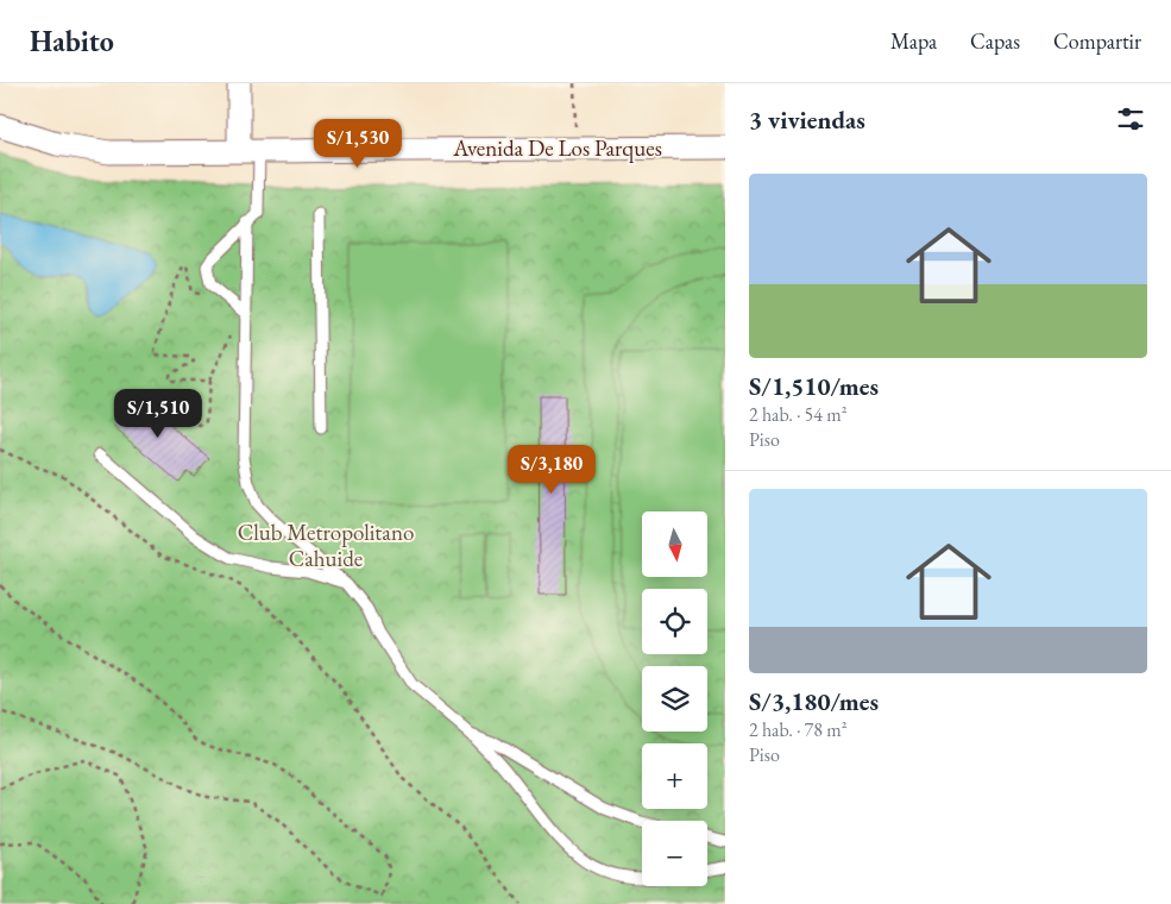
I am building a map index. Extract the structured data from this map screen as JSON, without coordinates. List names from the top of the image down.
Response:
{
  "streets": {
    "street": ["Avenida De Los Parques"]
  },
  "parks": ["Club Metropolitano Cahuide"],
  "north": "bottom",
  "page": {
    "header": "Habito",
    "nav": ["Mapa", "Capas", "Compartir"],
    "heading": "3 viviendas",
    "price": ["S/1,530", "S/1,510", "S/3,180"],
    "list": [
      {
        "name": "S/1,510/mes",
        "note": "2 hab. · 54 m² · Piso"
      },
      {
        "name": "S/3,180/mes",
        "note": "2 hab. · 78 m² · Piso"
      }
    ],
    "map_buttons": ["+", "−"]
  }
}
